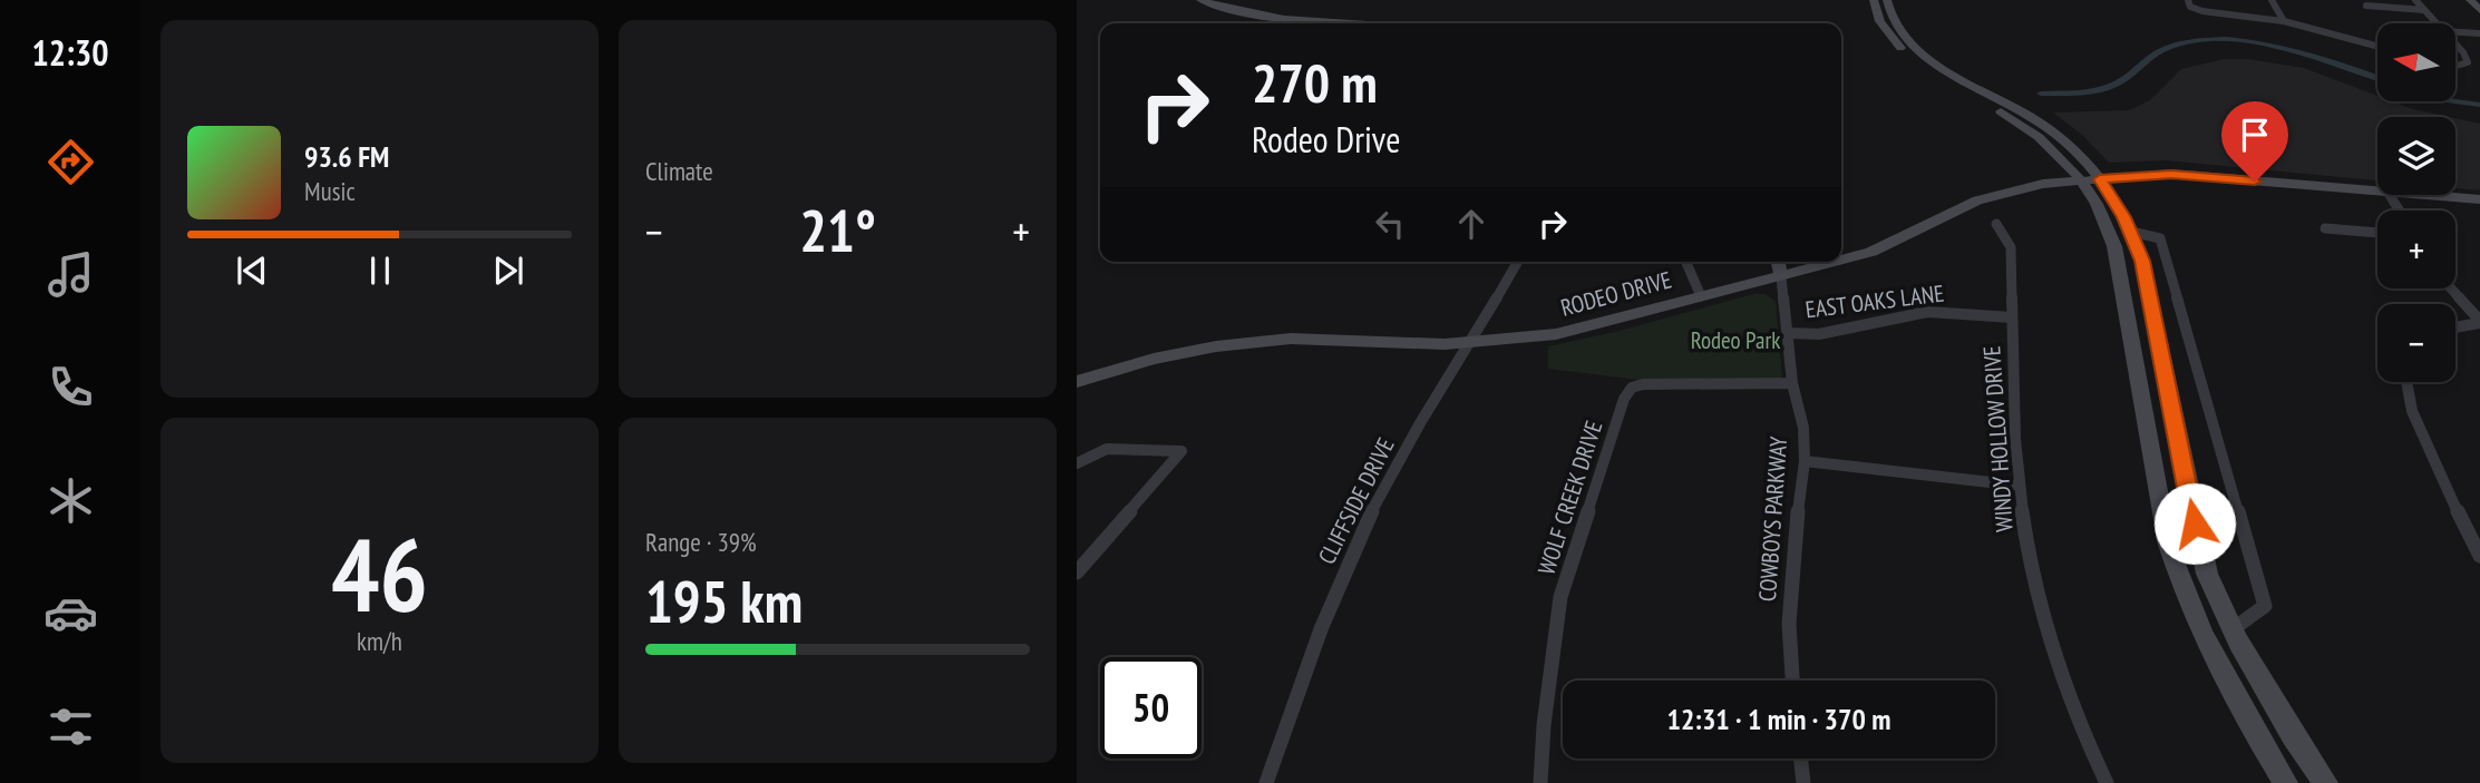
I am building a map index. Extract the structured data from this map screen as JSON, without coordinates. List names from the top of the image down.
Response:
{
  "streets": {
    "main road": ["RODEO DRIVE", "COWBOYS PARKWAY"],
    "street": [
      "EAST OAKS LANE",
      "WINDY HOLLOW DRIVE",
      "WOLF CREEK DRIVE",
      "CLIFFSIDE DRIVE"
    ]
  },
  "crossings": [
    ["RODEO DRIVE", "CLIFFSIDE DRIVE"],
    ["RODEO DRIVE", "COWBOYS PARKWAY"],
    ["EAST OAKS LANE", "WINDY HOLLOW DRIVE"],
    ["EAST OAKS LANE", "COWBOYS PARKWAY"],
    ["WOLF CREEK DRIVE", "COWBOYS PARKWAY"]
  ],
  "parks": ["Rodeo Park"],
  "north": "left",
  "page": {
    "tabs": "12:30",
    "tile": [
      "Climate",
      ["46", "km/h"],
      ["Range · 39%", "195 km"]
    ],
    "map_buttons": ["+", "−"],
    "turn": ["270 m", "Rodeo Drive"],
    "song": ["93.6 FM", "Music"],
    "heat": ["−", "21°", "+"],
    "limit": "50",
    "trip": "12:31 · 1 min · 370 m"
  }
}
